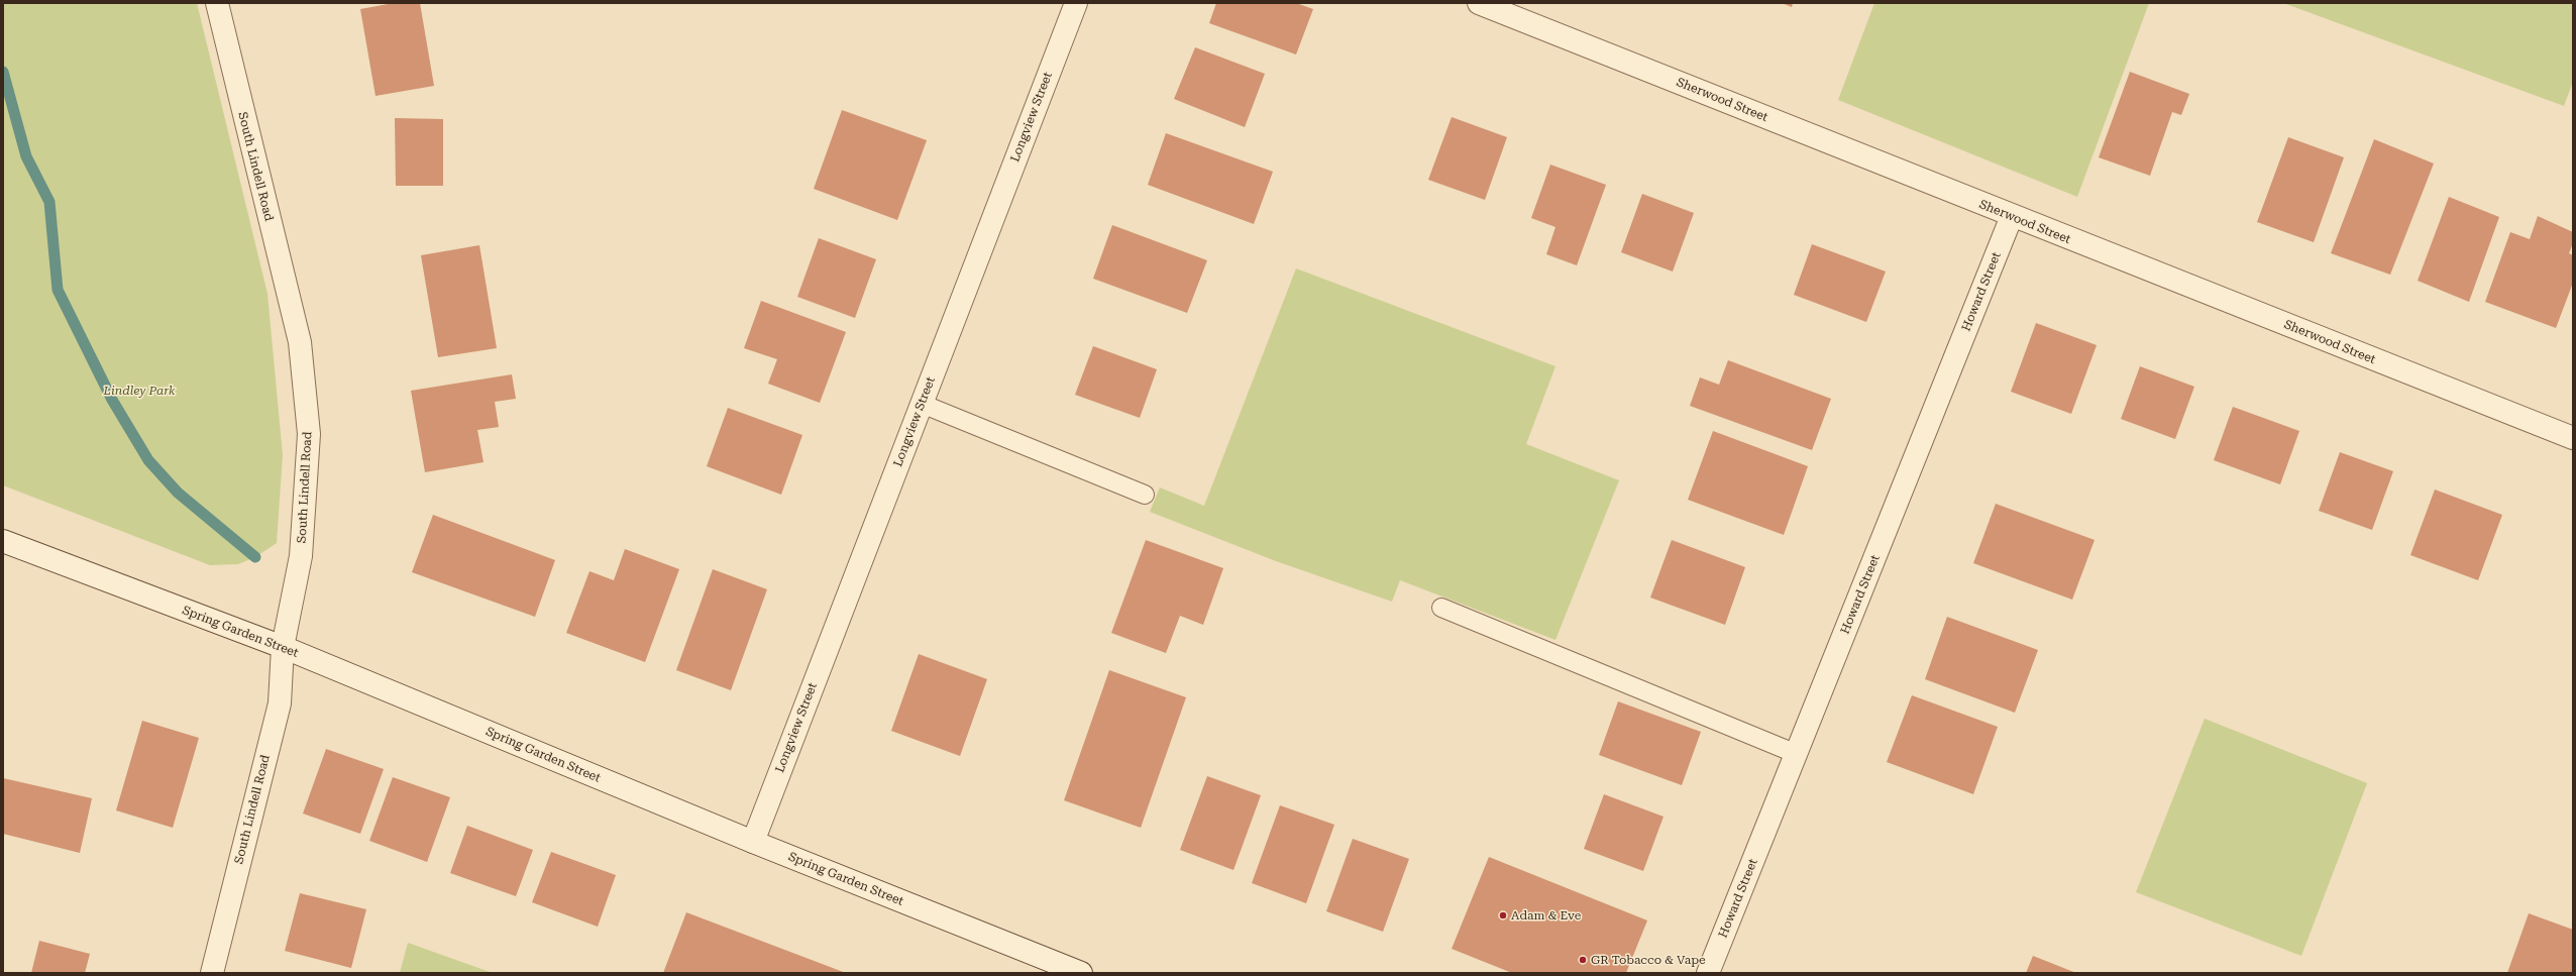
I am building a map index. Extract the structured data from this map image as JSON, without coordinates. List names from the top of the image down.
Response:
{
  "streets": {
    "street": [
      "Sherwood Street",
      "Longview Street",
      "South Lindell Road",
      "Howard Street",
      "Spring Garden Street"
    ]
  },
  "crossings": [
    ["Sherwood Street", "Howard Street"],
    ["Longview Street", "Spring Garden Street"],
    ["South Lindell Road", "Spring Garden Street"]
  ],
  "parks": ["Lindley Park"],
  "places": ["Adam & Eve", "GR Tobacco & Vape"]
}
